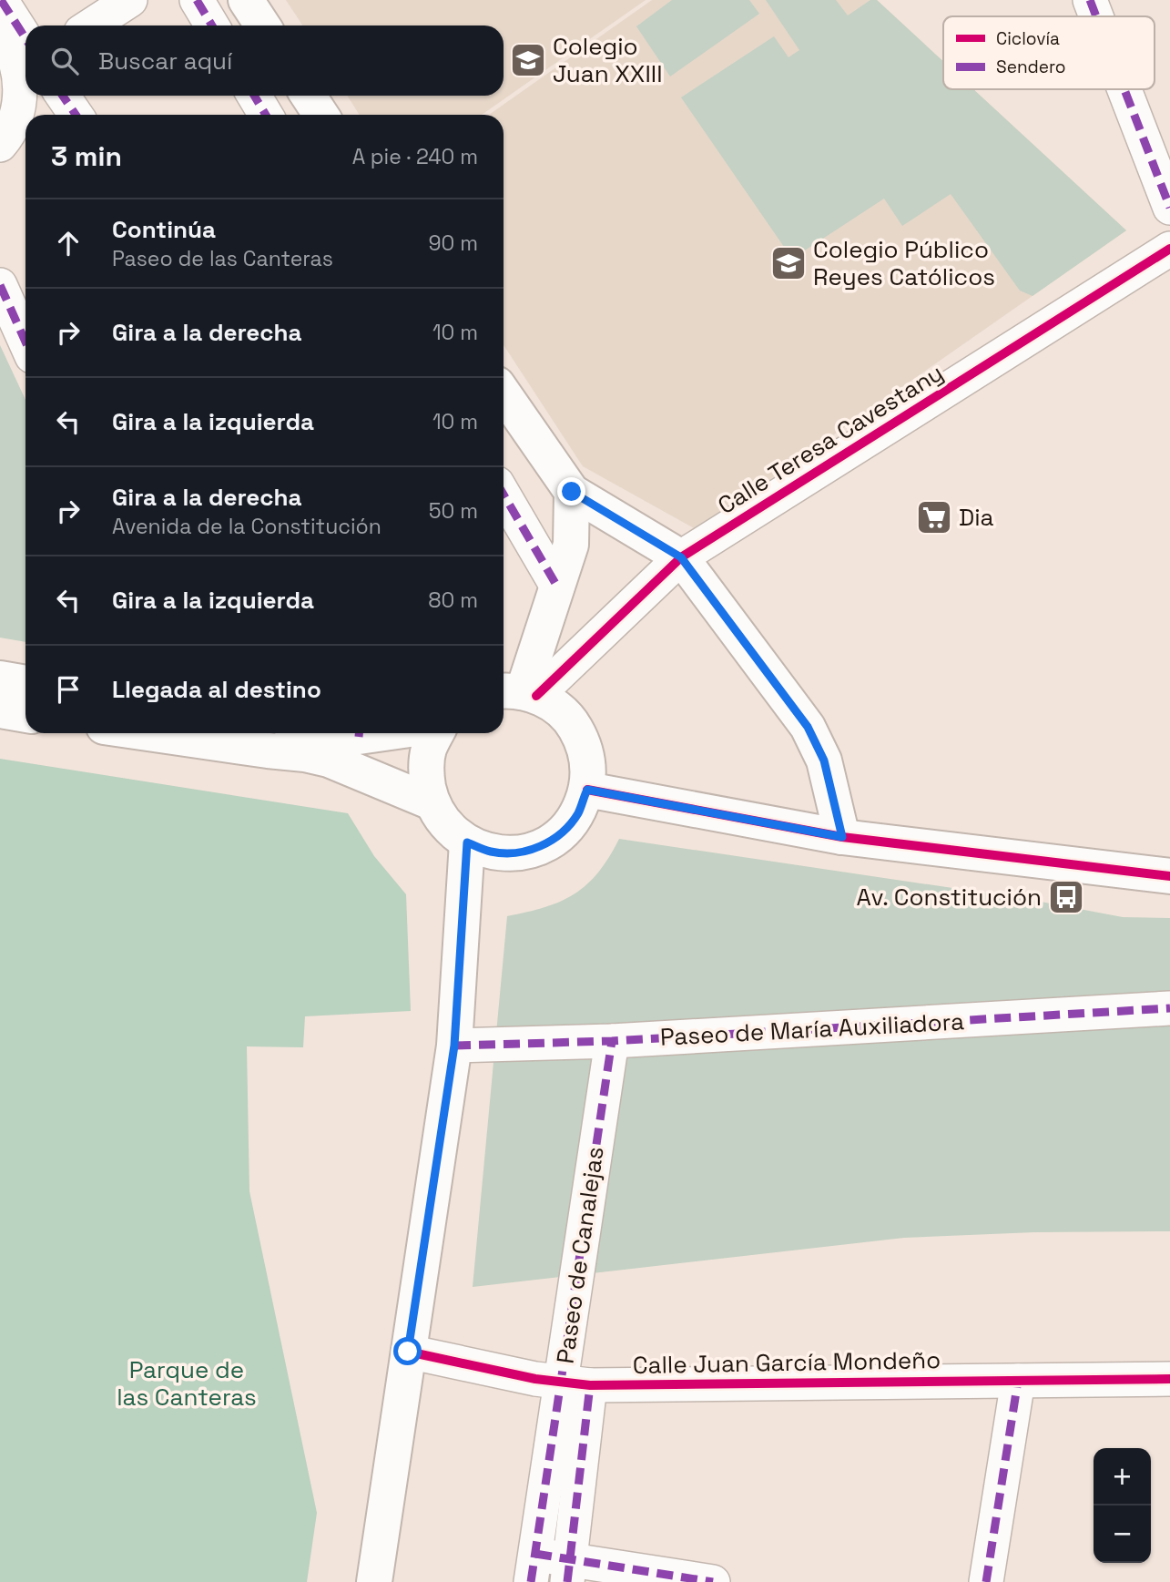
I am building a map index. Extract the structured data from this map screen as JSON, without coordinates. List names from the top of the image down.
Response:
{
  "streets": {
    "street": [
      "Calle Teresa Cavestany",
      "Paseo de María Auxiliadora",
      "Paseo de Canalejas",
      "Calle Juan García Mondeño"
    ]
  },
  "crossings": [
    ["Paseo de María Auxiliadora", "Paseo de Canalejas"],
    ["Paseo de Canalejas", "Calle Juan García Mondeño"]
  ],
  "parks": ["Parque de las Canteras"],
  "places": {
    "school or university": ["Colegio Juan XXIII", "Colegio Público Reyes Católicos"],
    "supermarket": ["Dia"],
    "bus stop": ["Av. Constitución"]
  },
  "legend": ["Ciclovía", "Sendero"],
  "page": {
    "search": "Buscar aquí",
    "heading": ["3 min", "A pie · 240 m"],
    "list": [
      ["Continúa", "Paseo de las Canteras", "90 m"],
      ["Gira a la derecha", "10 m"],
      ["Gira a la izquierda", "10 m"],
      ["Gira a la derecha", "Avenida de la Constitución", "50 m"],
      ["Gira a la izquierda", "80 m"],
      "Llegada al destino"
    ],
    "map_buttons": ["+", "−"]
  }
}
